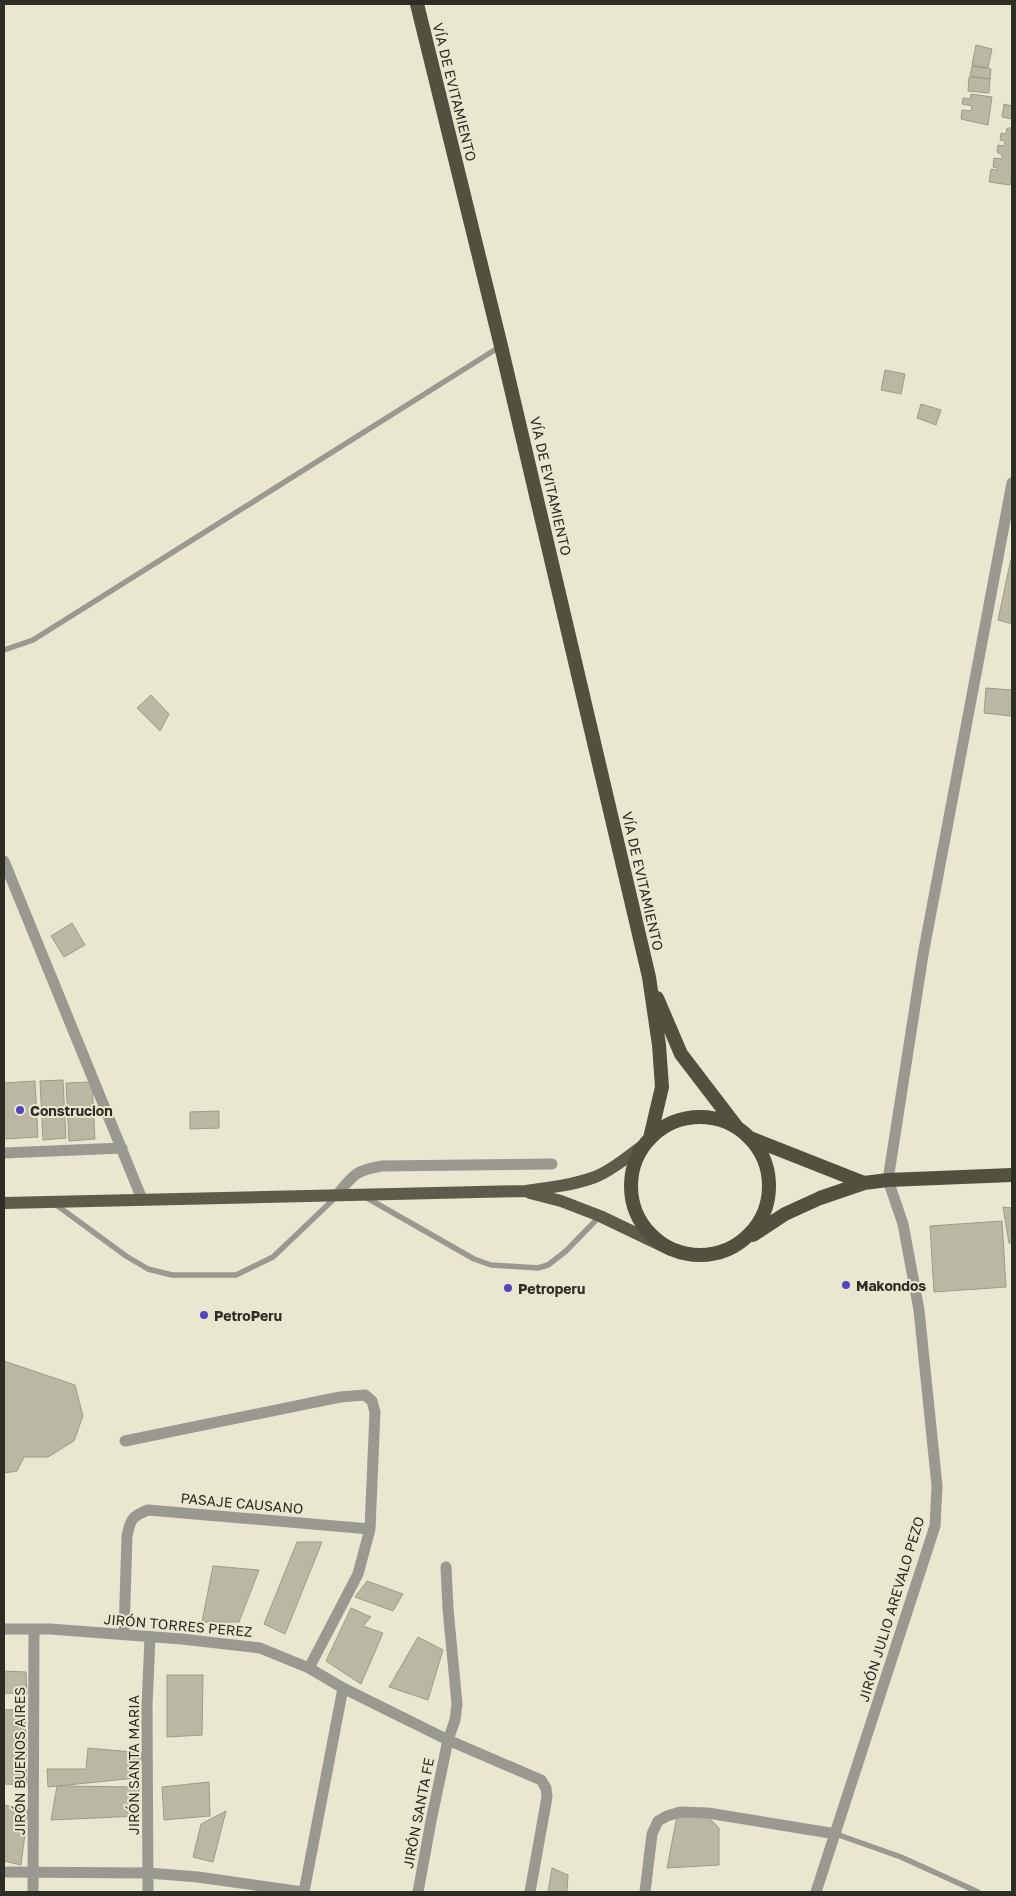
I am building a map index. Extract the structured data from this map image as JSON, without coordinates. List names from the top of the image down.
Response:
{
  "streets": {
    "highway": ["VÍA DE EVITAMIENTO"],
    "street": [
      "PASAJE CAUSANO",
      "JIRÓN JULIO AREVALO PEZO",
      "JIRÓN TORRES PEREZ",
      "JIRÓN BUENOS AIRES",
      "JIRÓN SANTA MARIA",
      "JIRÓN SANTA FE"
    ]
  },
  "crossings": [
    ["PASAJE CAUSANO", "JIRÓN TORRES PEREZ"],
    ["JIRÓN TORRES PEREZ", "JIRÓN BUENOS AIRES"],
    ["JIRÓN TORRES PEREZ", "JIRÓN SANTA MARIA"],
    ["JIRÓN TORRES PEREZ", "JIRÓN SANTA FE"]
  ],
  "places": [
    "Construcion",
    "Makondos",
    "Petroperu",
    "PetroPeru"
  ]
}
